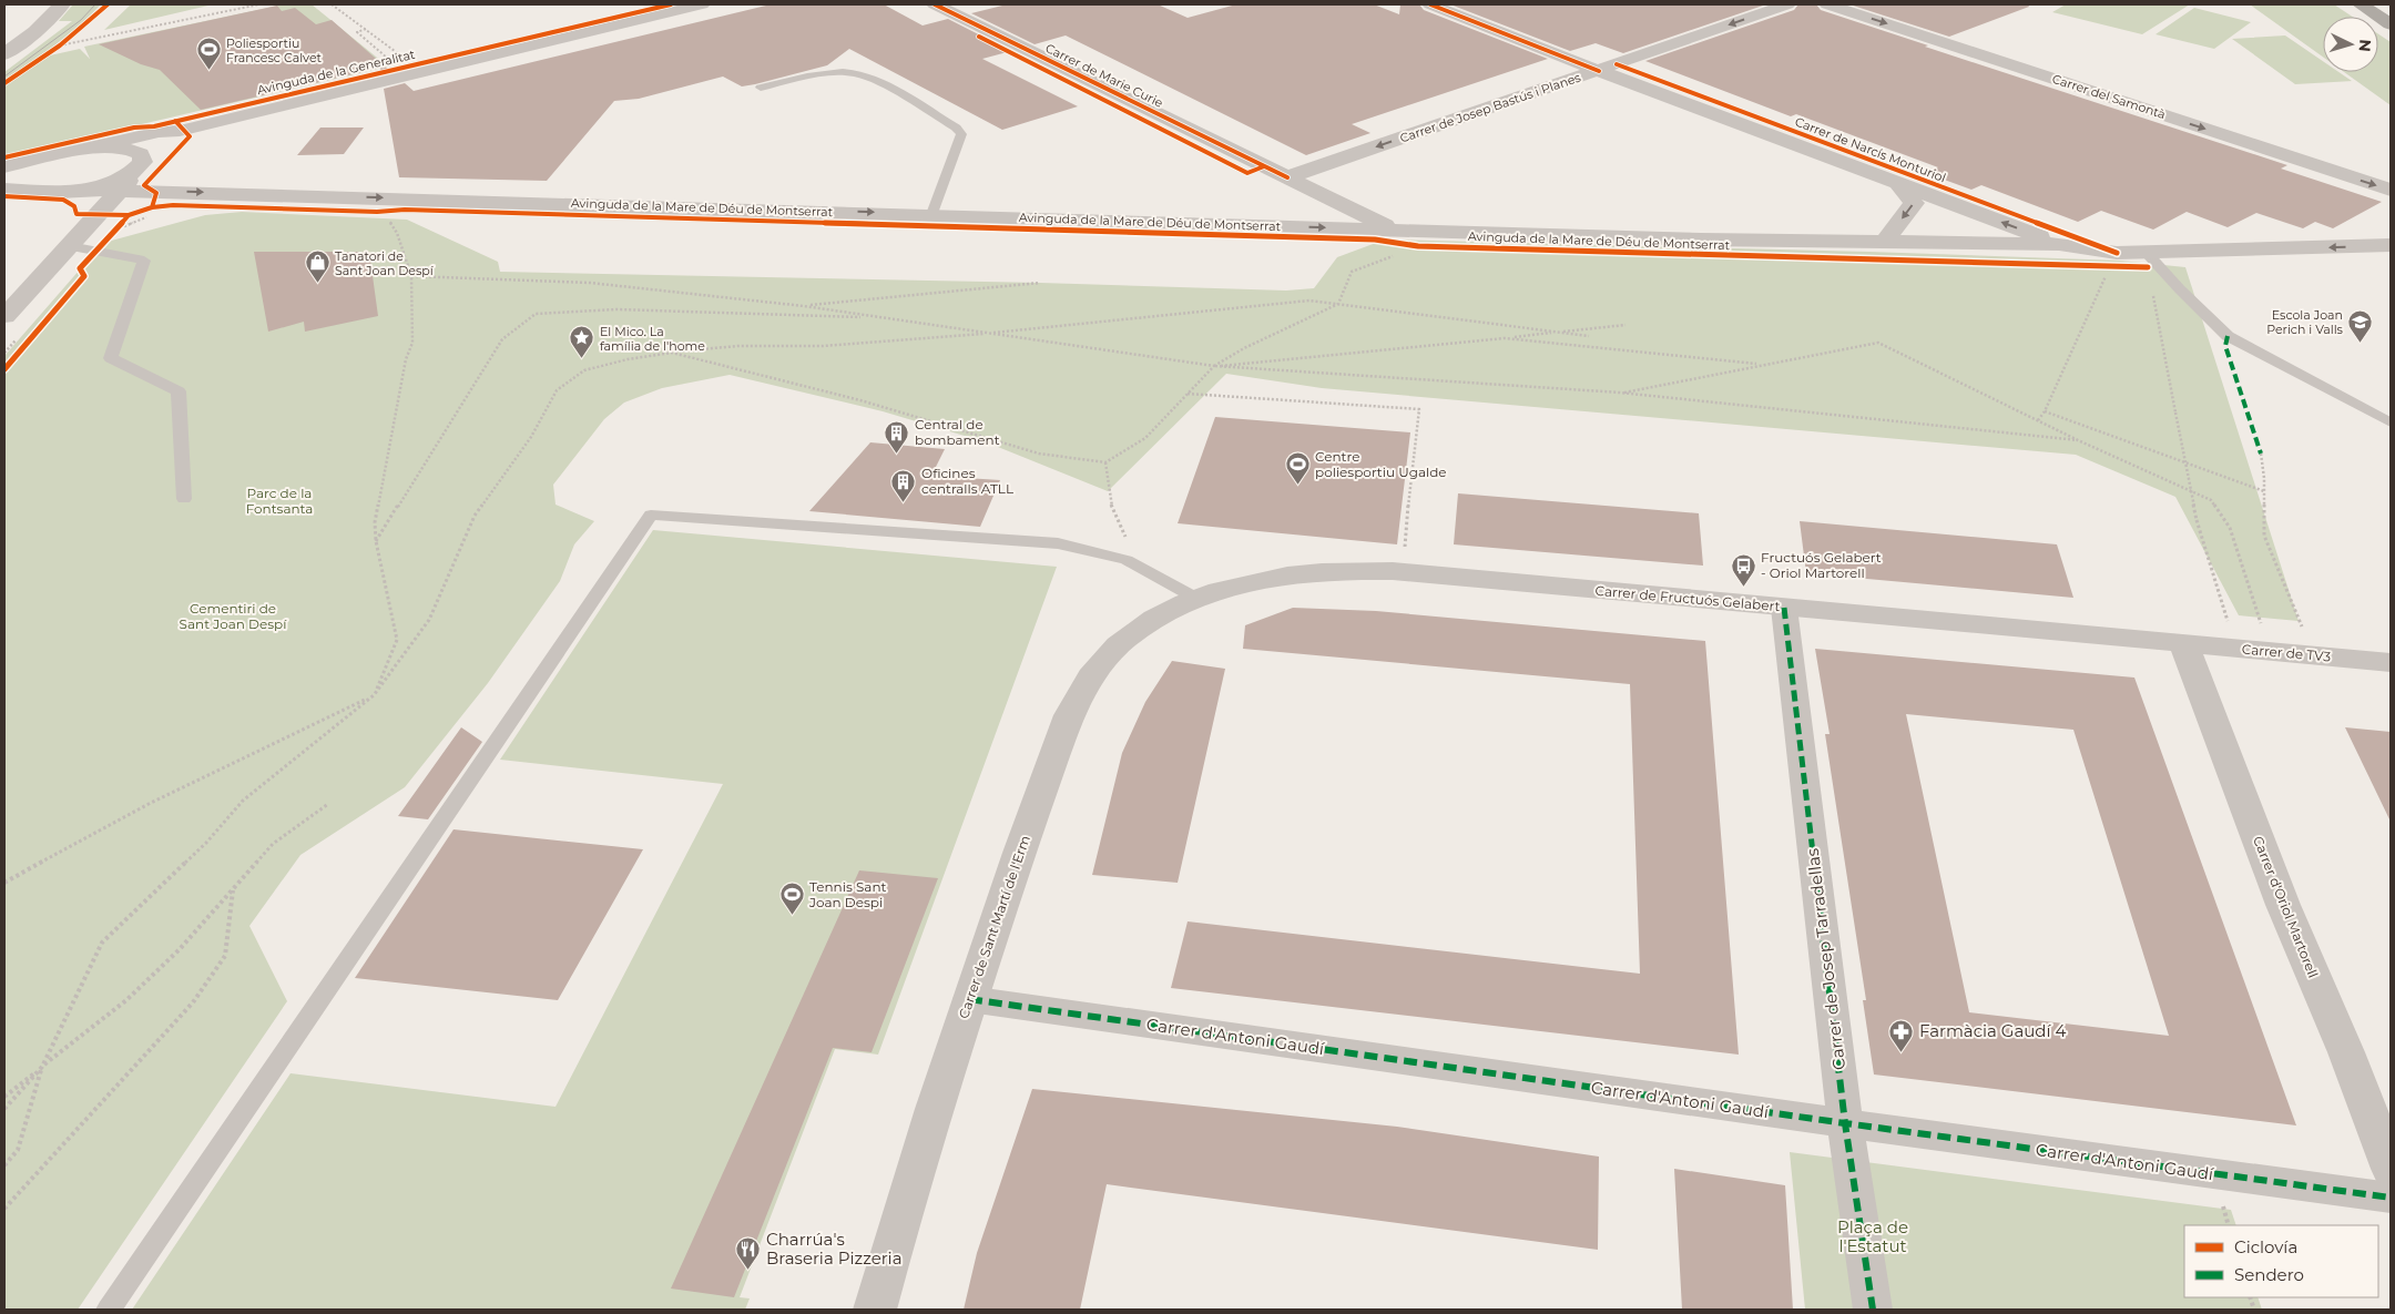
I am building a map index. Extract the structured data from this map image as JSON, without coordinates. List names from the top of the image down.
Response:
{
  "streets": {
    "street": [
      "Avinguda de la Generalitat",
      "Carrer de Marie Curie",
      "Carrer del Samontà",
      "Carrer de Josep Bastús i Planes",
      "Carrer de Narcís Monturiol",
      "Avinguda de la Mare de Déu de Montserrat",
      "Carrer de Fructuós Gelabert",
      "Carrer de TV3",
      "Carrer d'Oriol Martorell",
      "Carrer de Sant Martí de l'Erm",
      "Carrer de Josep Tarradellas",
      "Carrer d'Antoni Gaudí"
    ]
  },
  "crossings": [
    ["Carrer de Marie Curie", "Carrer de Josep Bastús i Planes"],
    ["Carrer de Marie Curie", "Avinguda de la Mare de Déu de Montserrat"],
    ["Carrer de Josep Bastús i Planes", "Carrer de Narcís Monturiol"],
    ["Carrer de Narcís Monturiol", "Avinguda de la Mare de Déu de Montserrat"],
    ["Carrer de Fructuós Gelabert", "Carrer de TV3"],
    ["Carrer de Fructuós Gelabert", "Carrer d'Oriol Martorell"],
    ["Carrer de Fructuós Gelabert", "Carrer de Sant Martí de l'Erm"],
    ["Carrer de Fructuós Gelabert", "Carrer de Josep Tarradellas"],
    ["Carrer de TV3", "Carrer d'Oriol Martorell"],
    ["Carrer de Sant Martí de l'Erm", "Carrer d'Antoni Gaudí"],
    ["Carrer de Josep Tarradellas", "Carrer d'Antoni Gaudí"]
  ],
  "one_way": ["Carrer del Samontà", "Carrer de Josep Bastús i Planes"],
  "parks": ["Parc de la Fontsanta", "Cementiri de Sant Joan Despí", "Plaça de l'Estatut"],
  "places": {
    "sports": ["Poliesportiu Francesc Calvet", "Centre poliesportiu Ugalde", "Tennis Sant Joan Despi"],
    "shop": ["Tanatori de Sant Joan Despí"],
    "school or university": ["Escola Joan Perich i Valls"],
    "place": ["El Mico. La família de l'home"],
    "building": ["Central de bombament", "Oficines centralls ATLL"],
    "bus stop": ["Fructuós Gelabert - Oriol Martorell"],
    "pharmacy": ["Farmàcia Gaudí 4"],
    "restaurant": ["Charrúa's Braseria Pizzeria"]
  },
  "legend": ["Ciclovía", "Sendero"],
  "north": "right"
}
